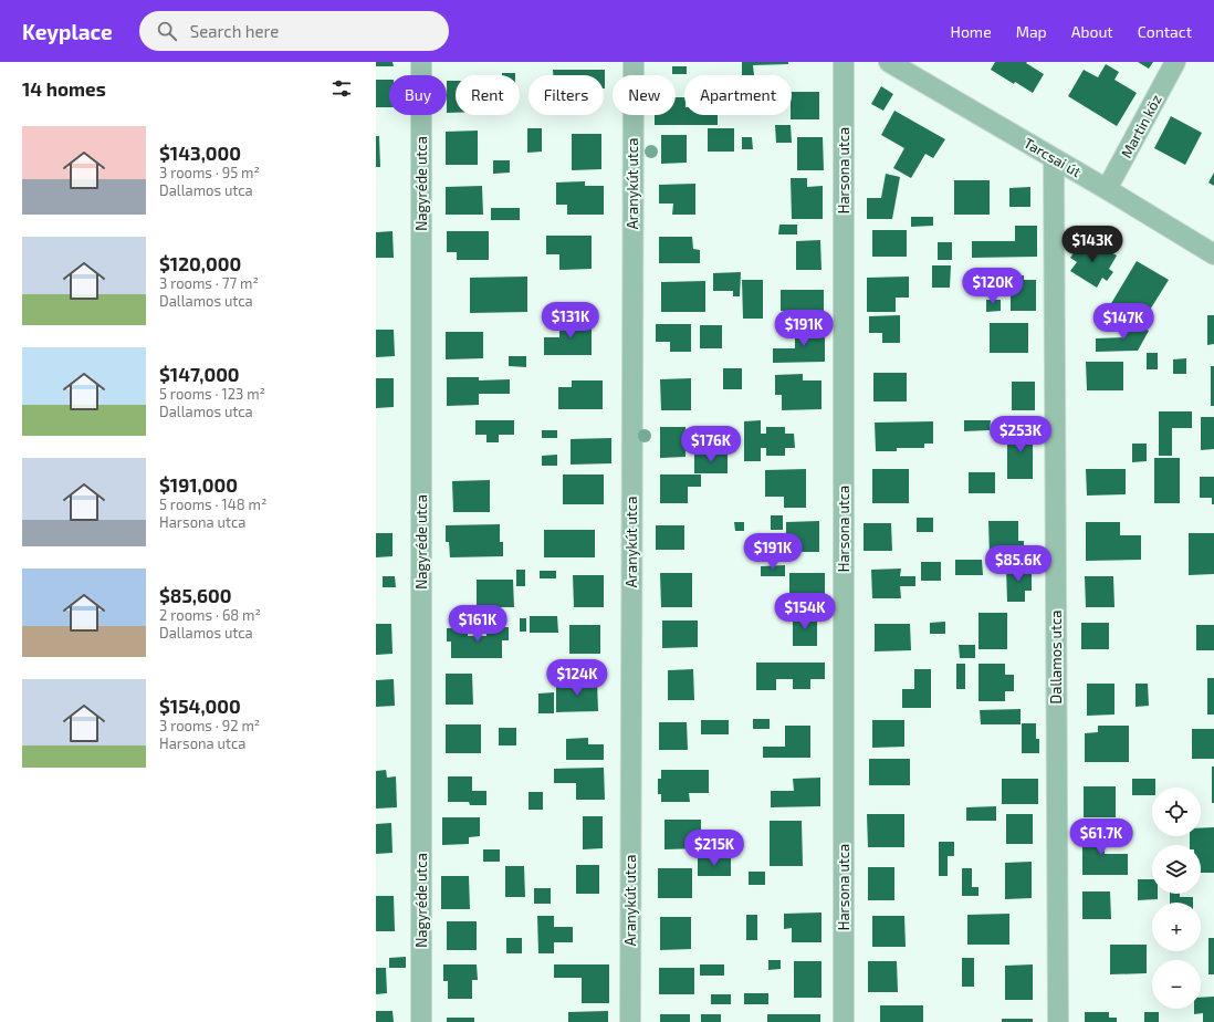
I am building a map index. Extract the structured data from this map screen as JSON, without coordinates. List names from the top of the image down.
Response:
{
  "streets": {
    "street": [
      "Martin köz",
      "Tarcsai út",
      "Harsona utca",
      "Nagyréde utca",
      "Aranykút utca",
      "Dallamos utca"
    ]
  },
  "crossings": [
    ["Martin köz", "Tarcsai út"],
    ["Tarcsai út", "Dallamos utca"]
  ],
  "page": {
    "header": "Keyplace",
    "search": "Search here",
    "nav": [
      "Home",
      "Map",
      "About",
      "Contact"
    ],
    "heading": "14 homes",
    "chip": [
      "Buy",
      "Rent",
      "Filters",
      "New",
      "Apartment"
    ],
    "list": [
      {
        "name": "$143,000",
        "note": "3 rooms · 95 m² · Dallamos utca"
      },
      {
        "name": "$120,000",
        "note": "3 rooms · 77 m² · Dallamos utca"
      },
      {
        "name": "$147,000",
        "note": "5 rooms · 123 m² · Dallamos utca"
      },
      {
        "name": "$191,000",
        "note": "5 rooms · 148 m² · Harsona utca"
      },
      {
        "name": "$85,600",
        "note": "2 rooms · 68 m² · Dallamos utca"
      },
      {
        "name": "$154,000",
        "note": "3 rooms · 92 m² · Harsona utca"
      }
    ],
    "price": [
      "$143K",
      "$120K",
      "$131K",
      "$147K",
      "$191K",
      "$253K",
      "$176K",
      "$191K",
      "$85.6K",
      "$154K",
      "$161K",
      "$124K",
      "$61.7K",
      "$215K"
    ],
    "map_buttons": ["+", "−"]
  }
}
